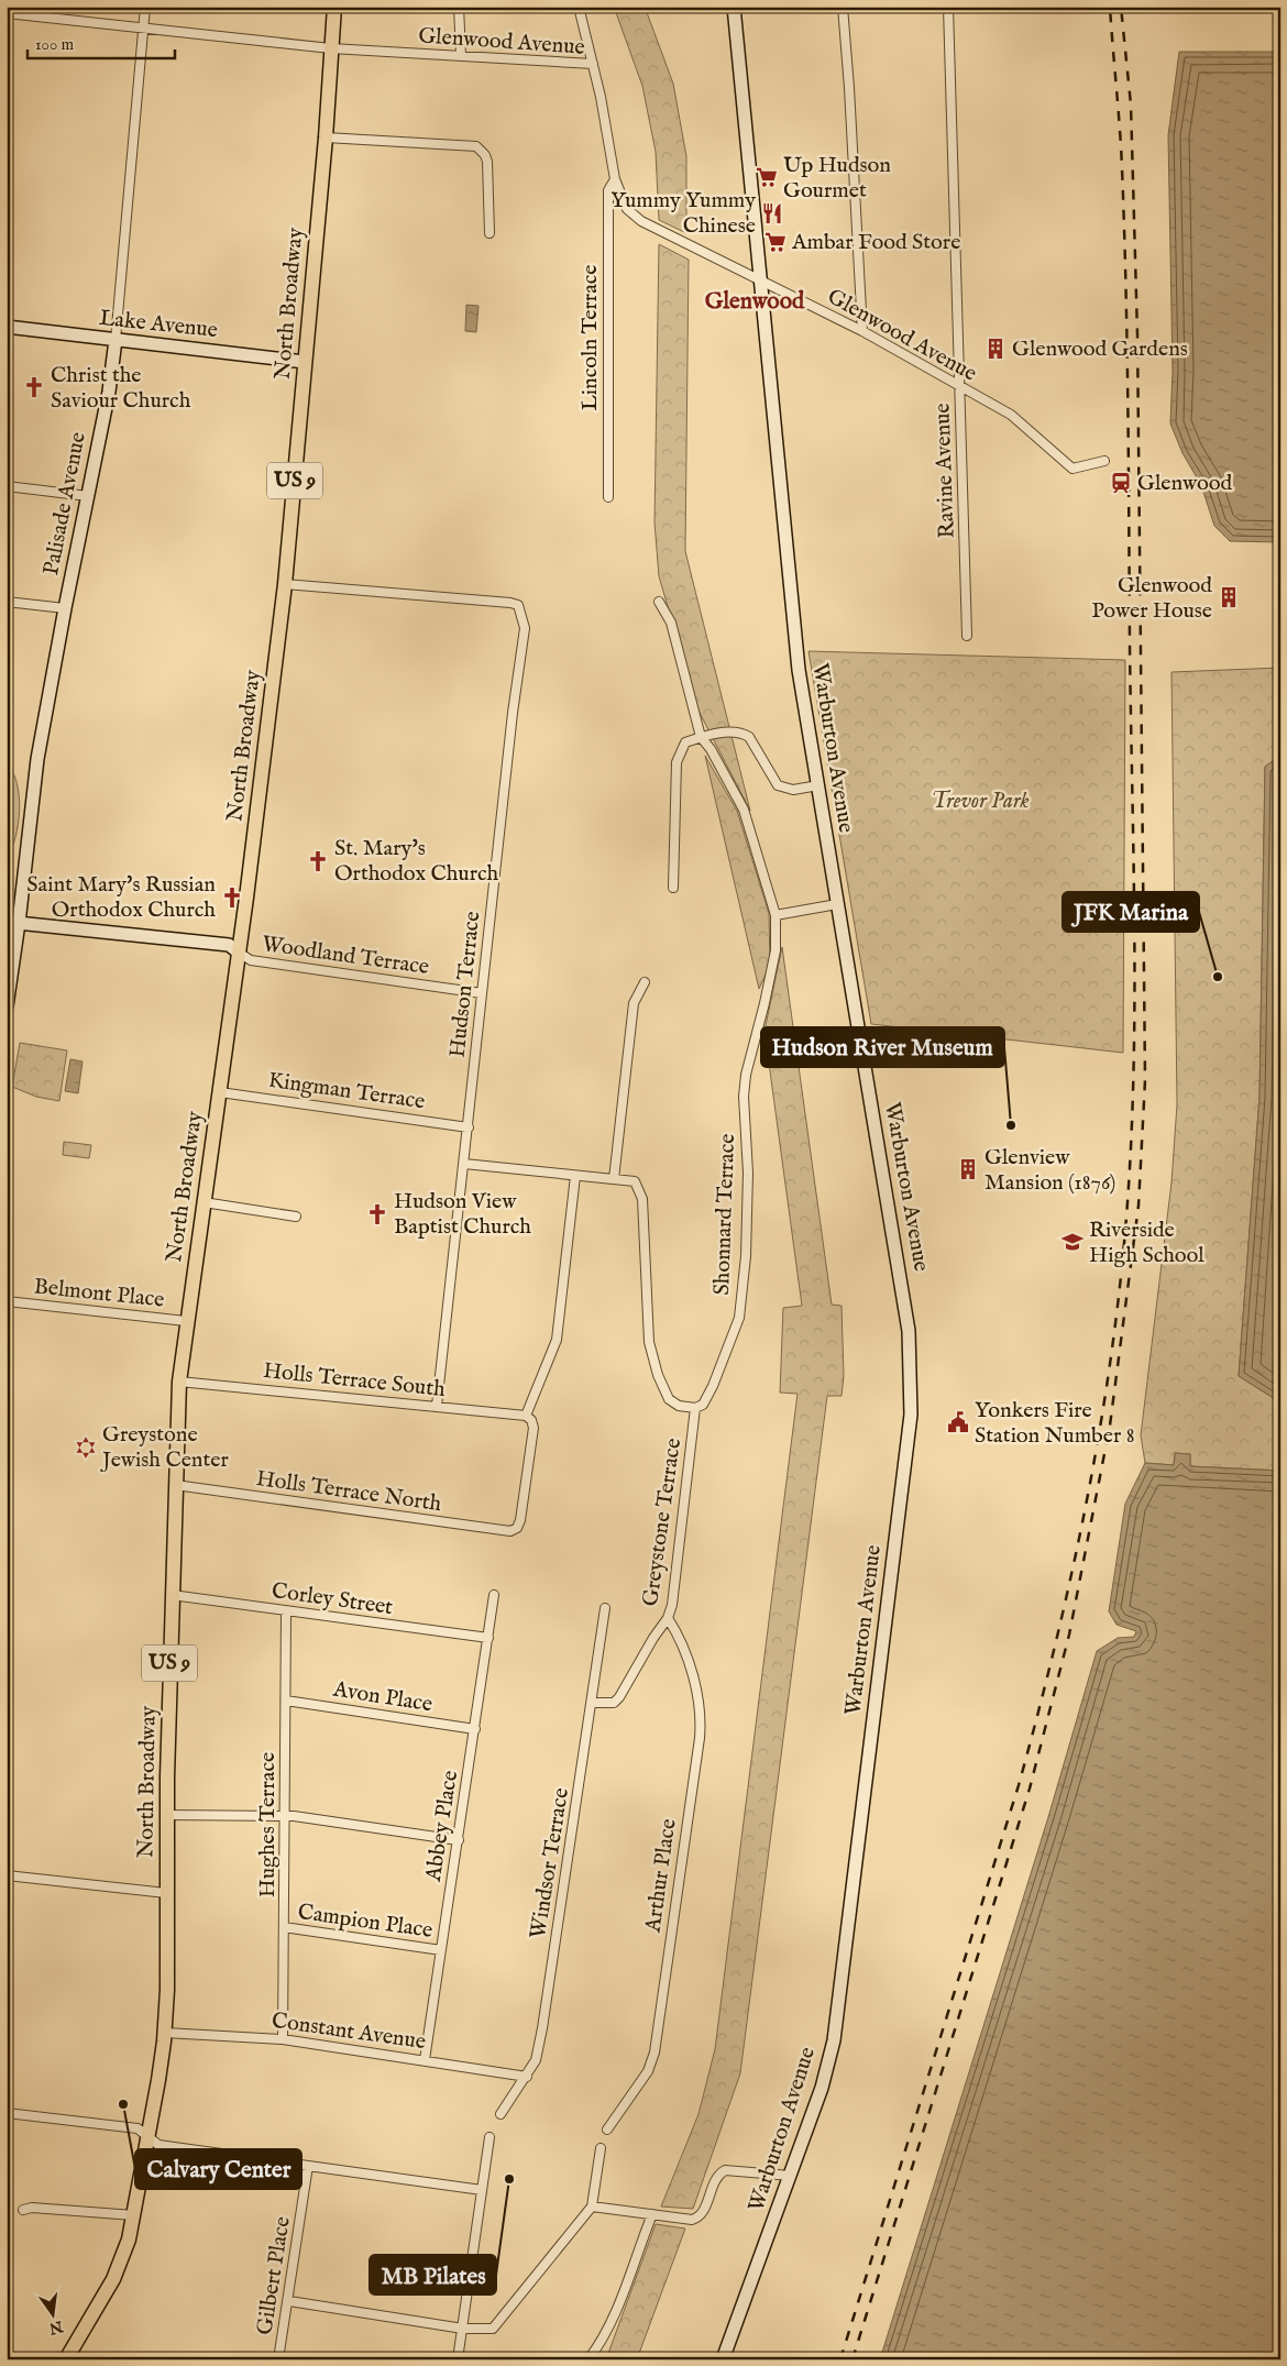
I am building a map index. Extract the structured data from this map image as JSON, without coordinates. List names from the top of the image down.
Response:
{
  "streets": {
    "main road": ["North Broadway", "US 9"],
    "street": [
      "Glenwood Avenue",
      "Lake Avenue",
      "Lincoln Terrace",
      "Ravine Avenue",
      "Palisade Avenue",
      "Warburton Avenue",
      "Woodland Terrace",
      "Hudson Terrace",
      "Kingman Terrace",
      "Shonnard Terrace",
      "Belmont Place",
      "Holls Terrace South",
      "Holls Terrace North",
      "Greystone Terrace",
      "Corley Street",
      "Avon Place",
      "Hughes Terrace",
      "Abbey Place",
      "Windsor Terrace",
      "Arthur Place",
      "Campion Place",
      "Constant Avenue",
      "Gilbert Place"
    ]
  },
  "crossings": [
    ["Glenwood Avenue", "North Broadway"],
    ["Glenwood Avenue", "Lincoln Terrace"],
    ["Glenwood Avenue", "Ravine Avenue"],
    ["Glenwood Avenue", "Palisade Avenue"],
    ["Glenwood Avenue", "Warburton Avenue"],
    ["North Broadway", "Lake Avenue"],
    ["North Broadway", "Woodland Terrace"],
    ["North Broadway", "Hudson Terrace"],
    ["North Broadway", "Kingman Terrace"],
    ["North Broadway", "Belmont Place"],
    ["North Broadway", "Holls Terrace South"],
    ["North Broadway", "Holls Terrace North"],
    ["North Broadway", "Corley Street"],
    ["North Broadway", "Constant Avenue"],
    ["Lake Avenue", "Palisade Avenue"],
    ["Woodland Terrace", "Hudson Terrace"],
    ["Hudson Terrace", "Kingman Terrace"],
    ["Hudson Terrace", "Holls Terrace South"],
    ["Shonnard Terrace", "Greystone Terrace"],
    ["Holls Terrace South", "Holls Terrace North"],
    ["Greystone Terrace", "Windsor Terrace"],
    ["Greystone Terrace", "Arthur Place"],
    ["Corley Street", "Hughes Terrace"],
    ["Corley Street", "Abbey Place"],
    ["Avon Place", "Hughes Terrace"],
    ["Avon Place", "Abbey Place"],
    ["Hughes Terrace", "Campion Place"],
    ["Hughes Terrace", "Constant Avenue"],
    ["Abbey Place", "Campion Place"],
    ["Abbey Place", "Constant Avenue"],
    ["Windsor Terrace", "Constant Avenue"]
  ],
  "districts": ["Glenwood"],
  "parks": ["Trevor Park"],
  "places": {
    "supermarket": ["Up Hudson Gourmet", "Ambar Food Store"],
    "restaurant": ["Yummy Yummy Chinese"],
    "building": ["Glenwood Gardens", "Glenwood Power House", "Glenview Mansion (1876)"],
    "church": [
      "Christ the Saviour Church",
      "St. Mary's Orthodox Church",
      "Saint Mary's Russian Orthodox Church",
      "Hudson View Baptist Church"
    ],
    "station": ["Glenwood"],
    "other": [
      "JFK Marina",
      "Hudson River Museum",
      "Calvary Center",
      "MB Pilates"
    ],
    "school or university": ["Riverside High School"],
    "public building": ["Yonkers Fire Station Number 8"],
    "synagogue": ["Greystone Jewish Center"]
  },
  "scale_bar": "100 m",
  "north": "bottom"
}
